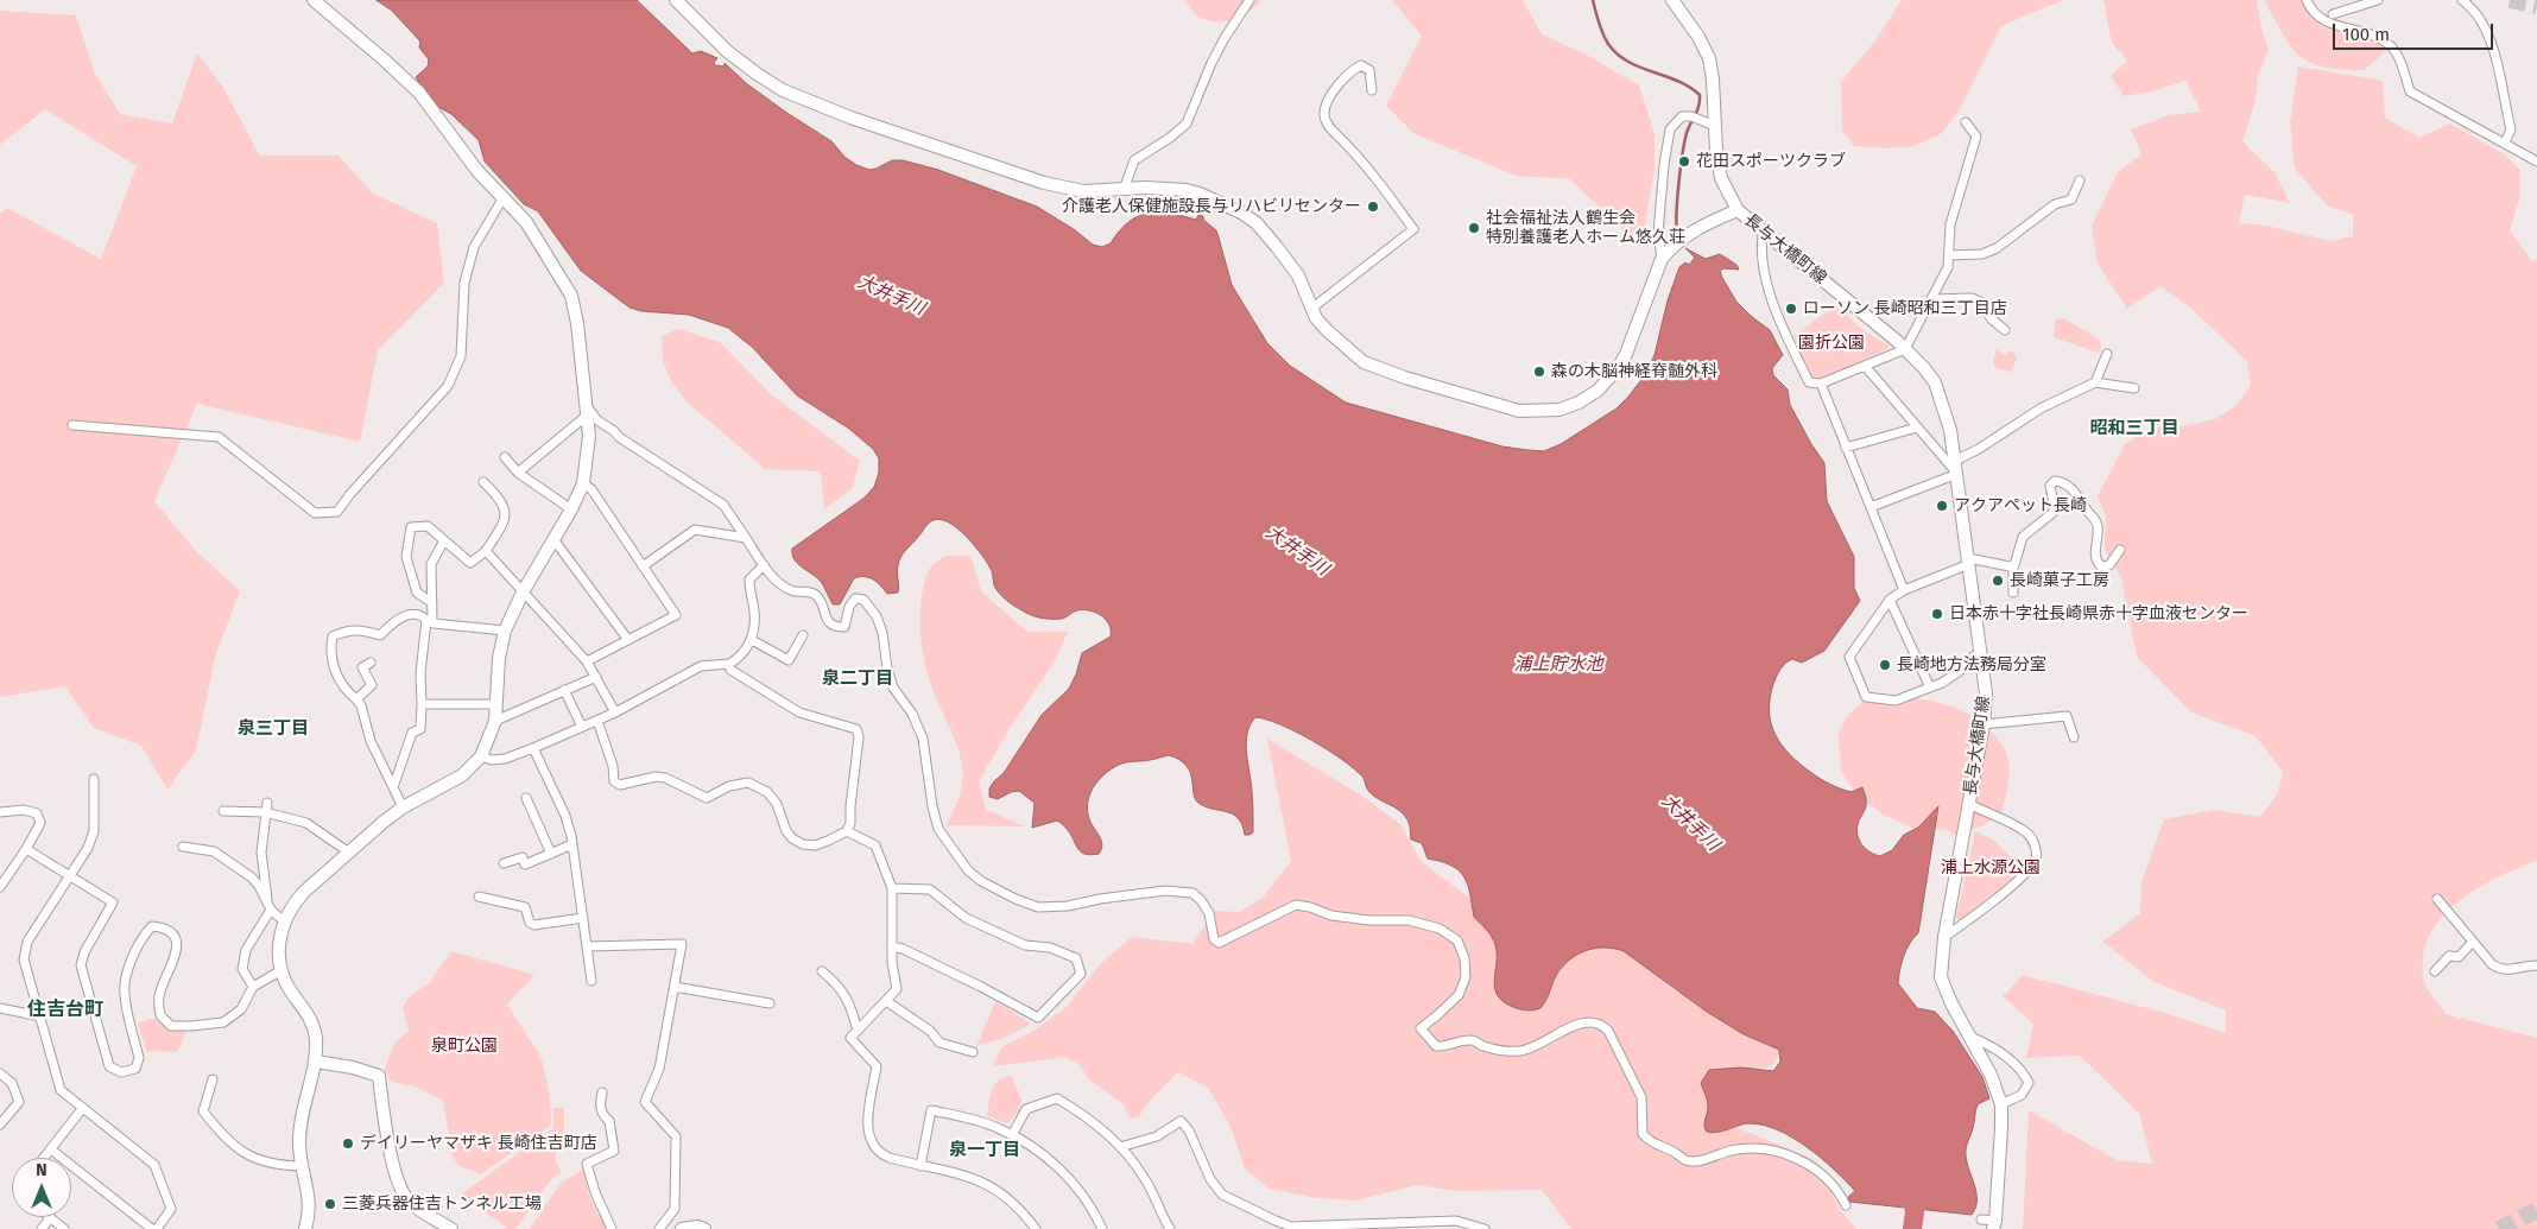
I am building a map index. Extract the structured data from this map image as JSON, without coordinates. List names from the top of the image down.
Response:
{
  "streets": {
    "street": ["長与大橋町線"]
  },
  "districts": [
    "昭和三丁目",
    "泉二丁目",
    "泉三丁目",
    "住吉台町",
    "泉一丁目"
  ],
  "water": ["大井手川", "浦上貯水池"],
  "parks": ["園折公園", "浦上水源公園", "泉町公園"],
  "places": [
    "花田スポーツクラブ",
    "介護老人保健施設長与リハビリセンター",
    "社会福祉法人鶴生会 特別養護老人ホーム悠久荘",
    "ローソン 長崎昭和三丁目店",
    "森の木脳神経脊髄外科",
    "アクアペット長崎",
    "長崎菓子工房",
    "日本赤十字社長崎県赤十字血液センター",
    "長崎地方法務局分室",
    "デイリーヤマザキ 長崎住吉町店",
    "三菱兵器住吉トンネル工場"
  ],
  "scale_bar": "100 m",
  "north": "top"
}
